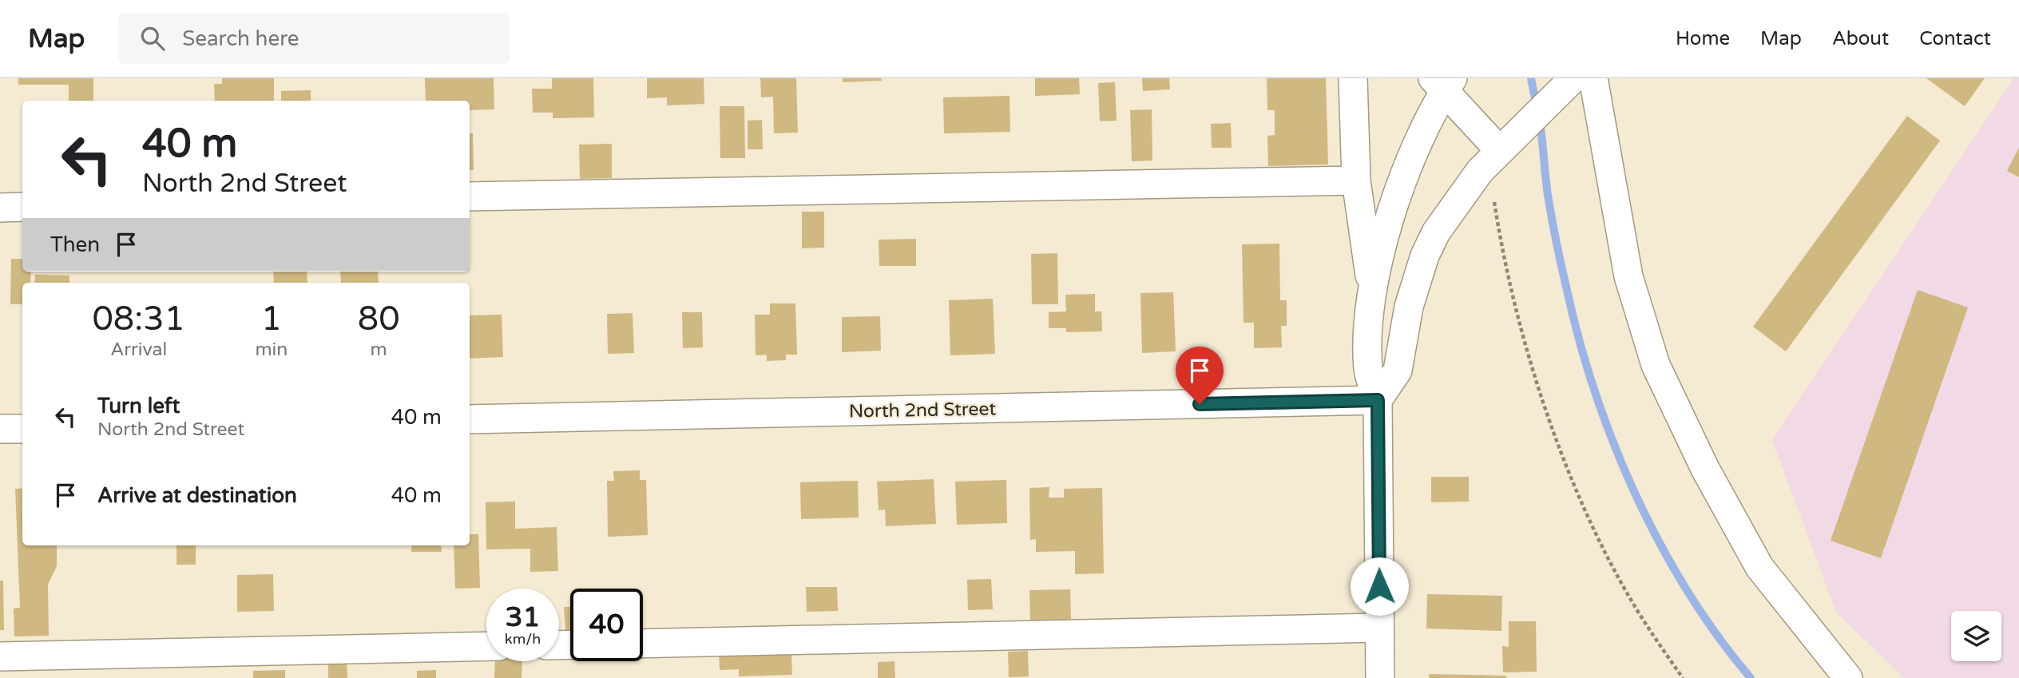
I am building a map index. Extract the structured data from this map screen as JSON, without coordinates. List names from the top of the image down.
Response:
{
  "streets": {
    "street": ["North 2nd Street"]
  },
  "page": {
    "header": "Map",
    "search": "Search here",
    "nav": [
      "Home",
      "Map",
      "About",
      "Contact"
    ],
    "turn": ["40 m", "North 2nd Street"],
    "then": "Then",
    "eta": [
      "08:31",
      "Arrival",
      "1",
      "min",
      "80",
      "m"
    ],
    "list": [
      {
        "name": "Turn left",
        "note": "North 2nd Street",
        "value": "40 m"
      },
      {
        "name": "Arrive at destination",
        "value": "40 m"
      }
    ],
    "speed": "31 km/h",
    "limit": "40"
  }
}
